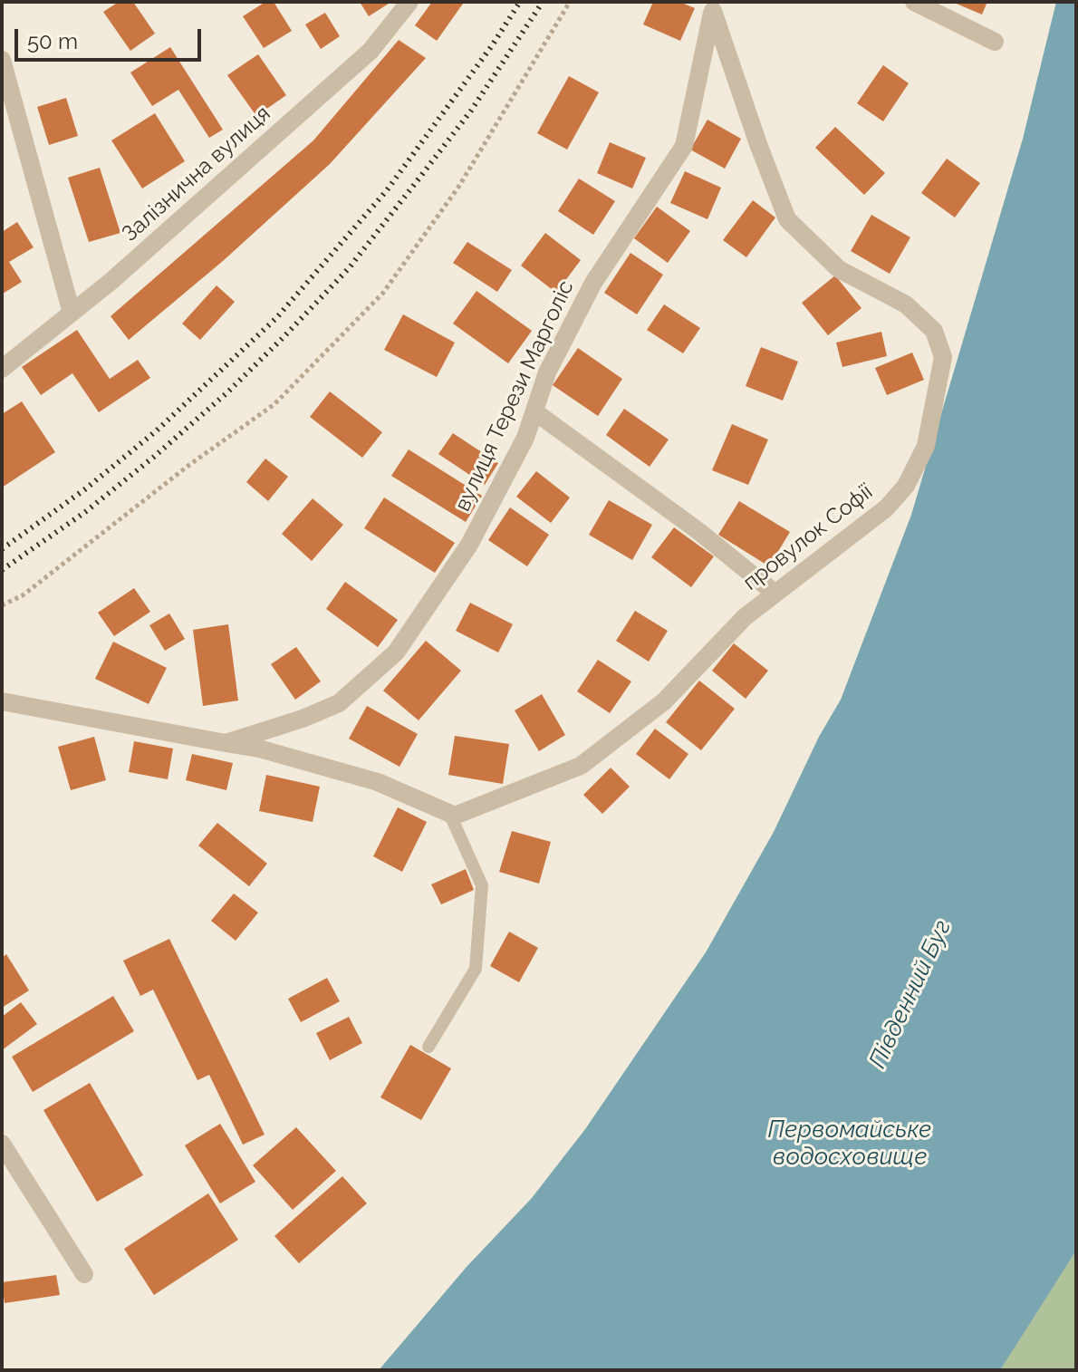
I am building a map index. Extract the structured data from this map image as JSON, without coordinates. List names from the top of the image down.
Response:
{
  "streets": {
    "street": ["Залізнична вулиця", "вулиця Терези Марголіс", "провулок Софії"]
  },
  "crossings": [
    ["вулиця Терези Марголіс", "провулок Софії"]
  ],
  "water": ["Південний Буг", "Первомайське водосховище"],
  "scale_bar": "50 m"
}
